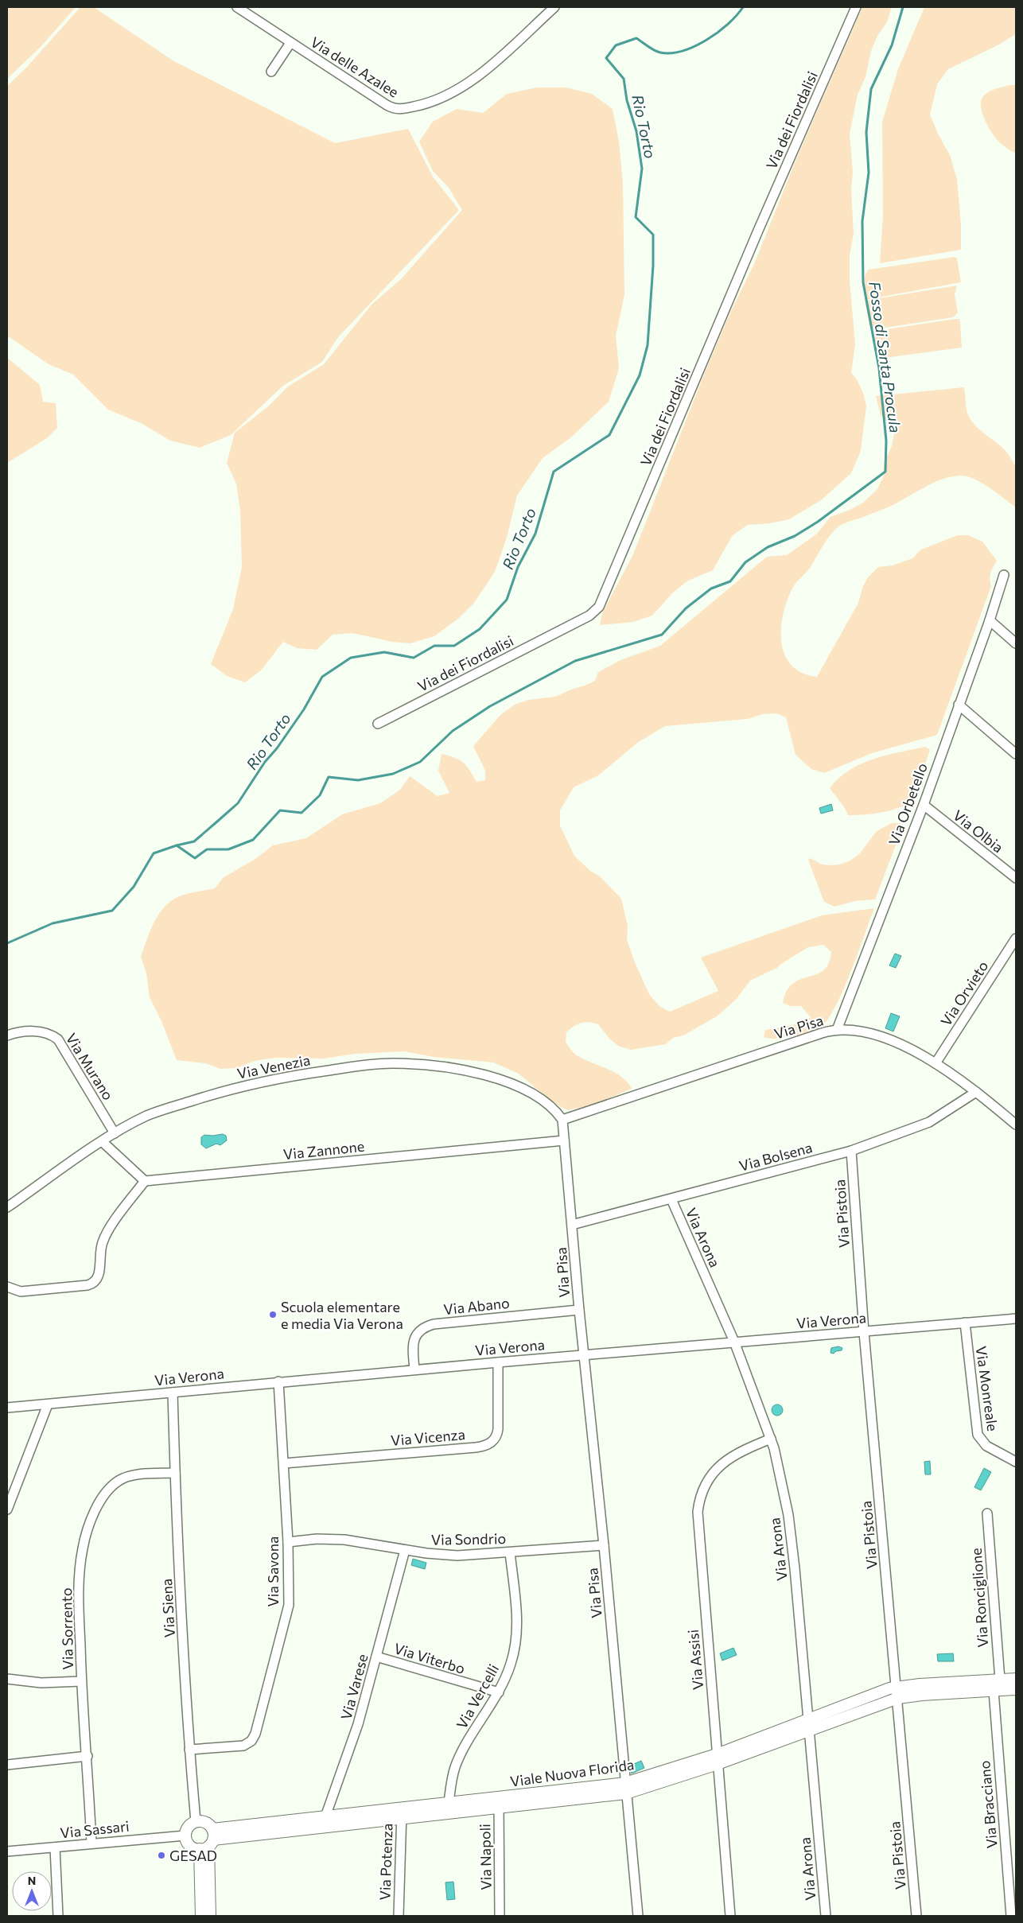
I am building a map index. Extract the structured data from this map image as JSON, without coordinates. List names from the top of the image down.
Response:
{
  "streets": {
    "street": [
      "Via delle Azalee",
      "Via dei Fiordalisi",
      "Via Orbetello",
      "Via Olbia",
      "Via Orvieto",
      "Via Pisa",
      "Via Murano",
      "Via Venezia",
      "Via Zannone",
      "Via Bolsena",
      "Via Pistoia",
      "Via Arona",
      "Via Abano",
      "Via Verona",
      "Via Monreale",
      "Via Vicenza",
      "Via Sondrio",
      "Via Savona",
      "Via Ronciglione",
      "Via Siena",
      "Via Sorrento",
      "Via Viterbo",
      "Via Assisi",
      "Via Varese",
      "Via Vercelli",
      "Viale Nuova Florida",
      "Via Bracciano",
      "Via Sassari",
      "Via Napoli",
      "Via Potenza"
    ]
  },
  "crossings": [
    ["Via Orbetello", "Via Olbia"],
    ["Via Orbetello", "Via Pisa"],
    ["Via Orvieto", "Via Pisa"],
    ["Via Pisa", "Via Venezia"],
    ["Via Pisa", "Via Zannone"],
    ["Via Pisa", "Via Bolsena"],
    ["Via Pisa", "Via Abano"],
    ["Via Pisa", "Via Verona"],
    ["Via Pisa", "Via Sondrio"],
    ["Via Pisa", "Viale Nuova Florida"],
    ["Via Murano", "Via Venezia"],
    ["Via Bolsena", "Via Pistoia"],
    ["Via Bolsena", "Via Arona"],
    ["Via Pistoia", "Via Verona"],
    ["Via Pistoia", "Viale Nuova Florida"],
    ["Via Arona", "Via Verona"],
    ["Via Arona", "Via Assisi"],
    ["Via Arona", "Viale Nuova Florida"],
    ["Via Abano", "Via Verona"],
    ["Via Verona", "Via Monreale"],
    ["Via Verona", "Via Vicenza"],
    ["Via Verona", "Via Savona"],
    ["Via Verona", "Via Siena"],
    ["Via Vicenza", "Via Savona"],
    ["Via Sondrio", "Via Savona"],
    ["Via Sondrio", "Via Varese"],
    ["Via Sondrio", "Via Vercelli"],
    ["Via Savona", "Via Siena"],
    ["Via Ronciglione", "Viale Nuova Florida"],
    ["Via Siena", "Via Sorrento"],
    ["Via Sorrento", "Via Sassari"],
    ["Via Viterbo", "Via Varese"],
    ["Via Viterbo", "Via Vercelli"],
    ["Via Assisi", "Viale Nuova Florida"],
    ["Via Varese", "Viale Nuova Florida"],
    ["Via Vercelli", "Viale Nuova Florida"],
    ["Viale Nuova Florida", "Via Bracciano"],
    ["Viale Nuova Florida", "Via Napoli"],
    ["Viale Nuova Florida", "Via Potenza"]
  ],
  "water": ["Rio Torto", "Fosso di Santa Procula"],
  "places": ["Scuola elementare e media Via Verona", "GESAD"],
  "north": "top"
}
